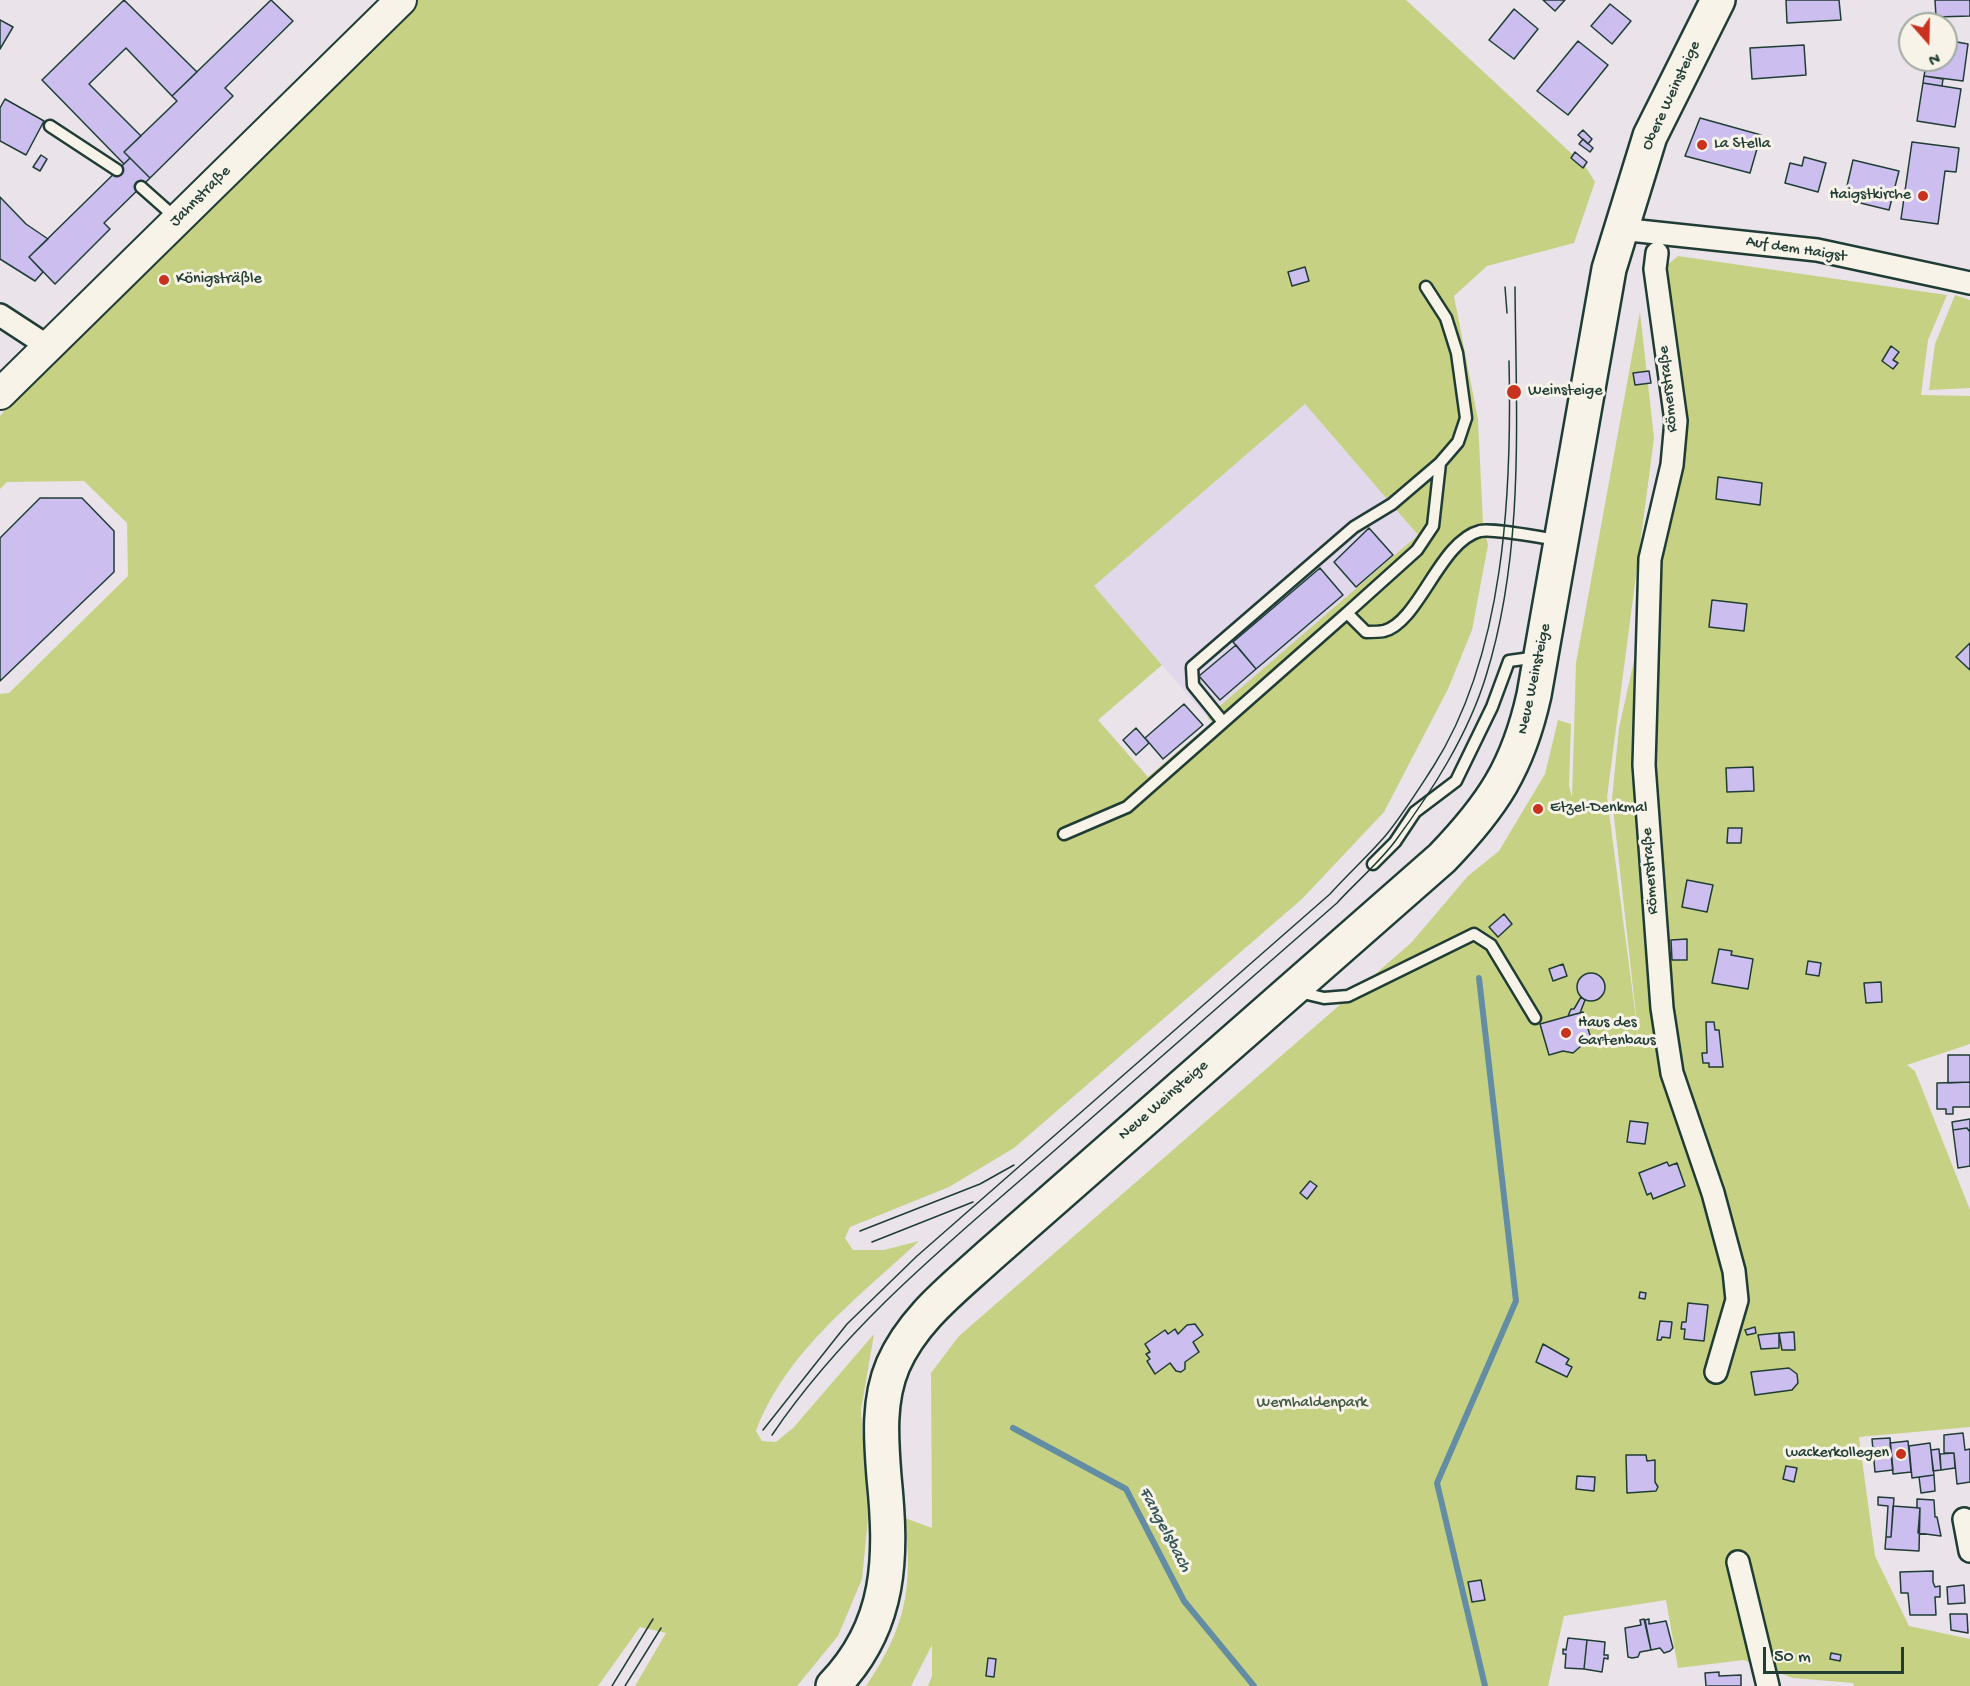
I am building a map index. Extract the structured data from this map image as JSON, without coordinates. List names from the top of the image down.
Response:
{
  "streets": {
    "main road": ["Obere Weinsteige", "Jahnstraße", "Neue Weinsteige"],
    "street": ["Auf dem Haigst", "Römerstraße"]
  },
  "crossings": [
    ["Obere Weinsteige", "Auf dem Haigst"],
    ["Obere Weinsteige", "Neue Weinsteige"],
    ["Auf dem Haigst", "Neue Weinsteige"]
  ],
  "water": ["Fangelsbach"],
  "parks": ["Wernhaldenpark"],
  "places": [
    "La Stella",
    "Haigstkirche",
    "Königsträßle",
    "Weinsteige",
    "Etzel-Denkmal",
    "Haus des Gartenbaus",
    "wackerkollegen"
  ],
  "scale_bar": "50 m",
  "north": "bottom"
}
